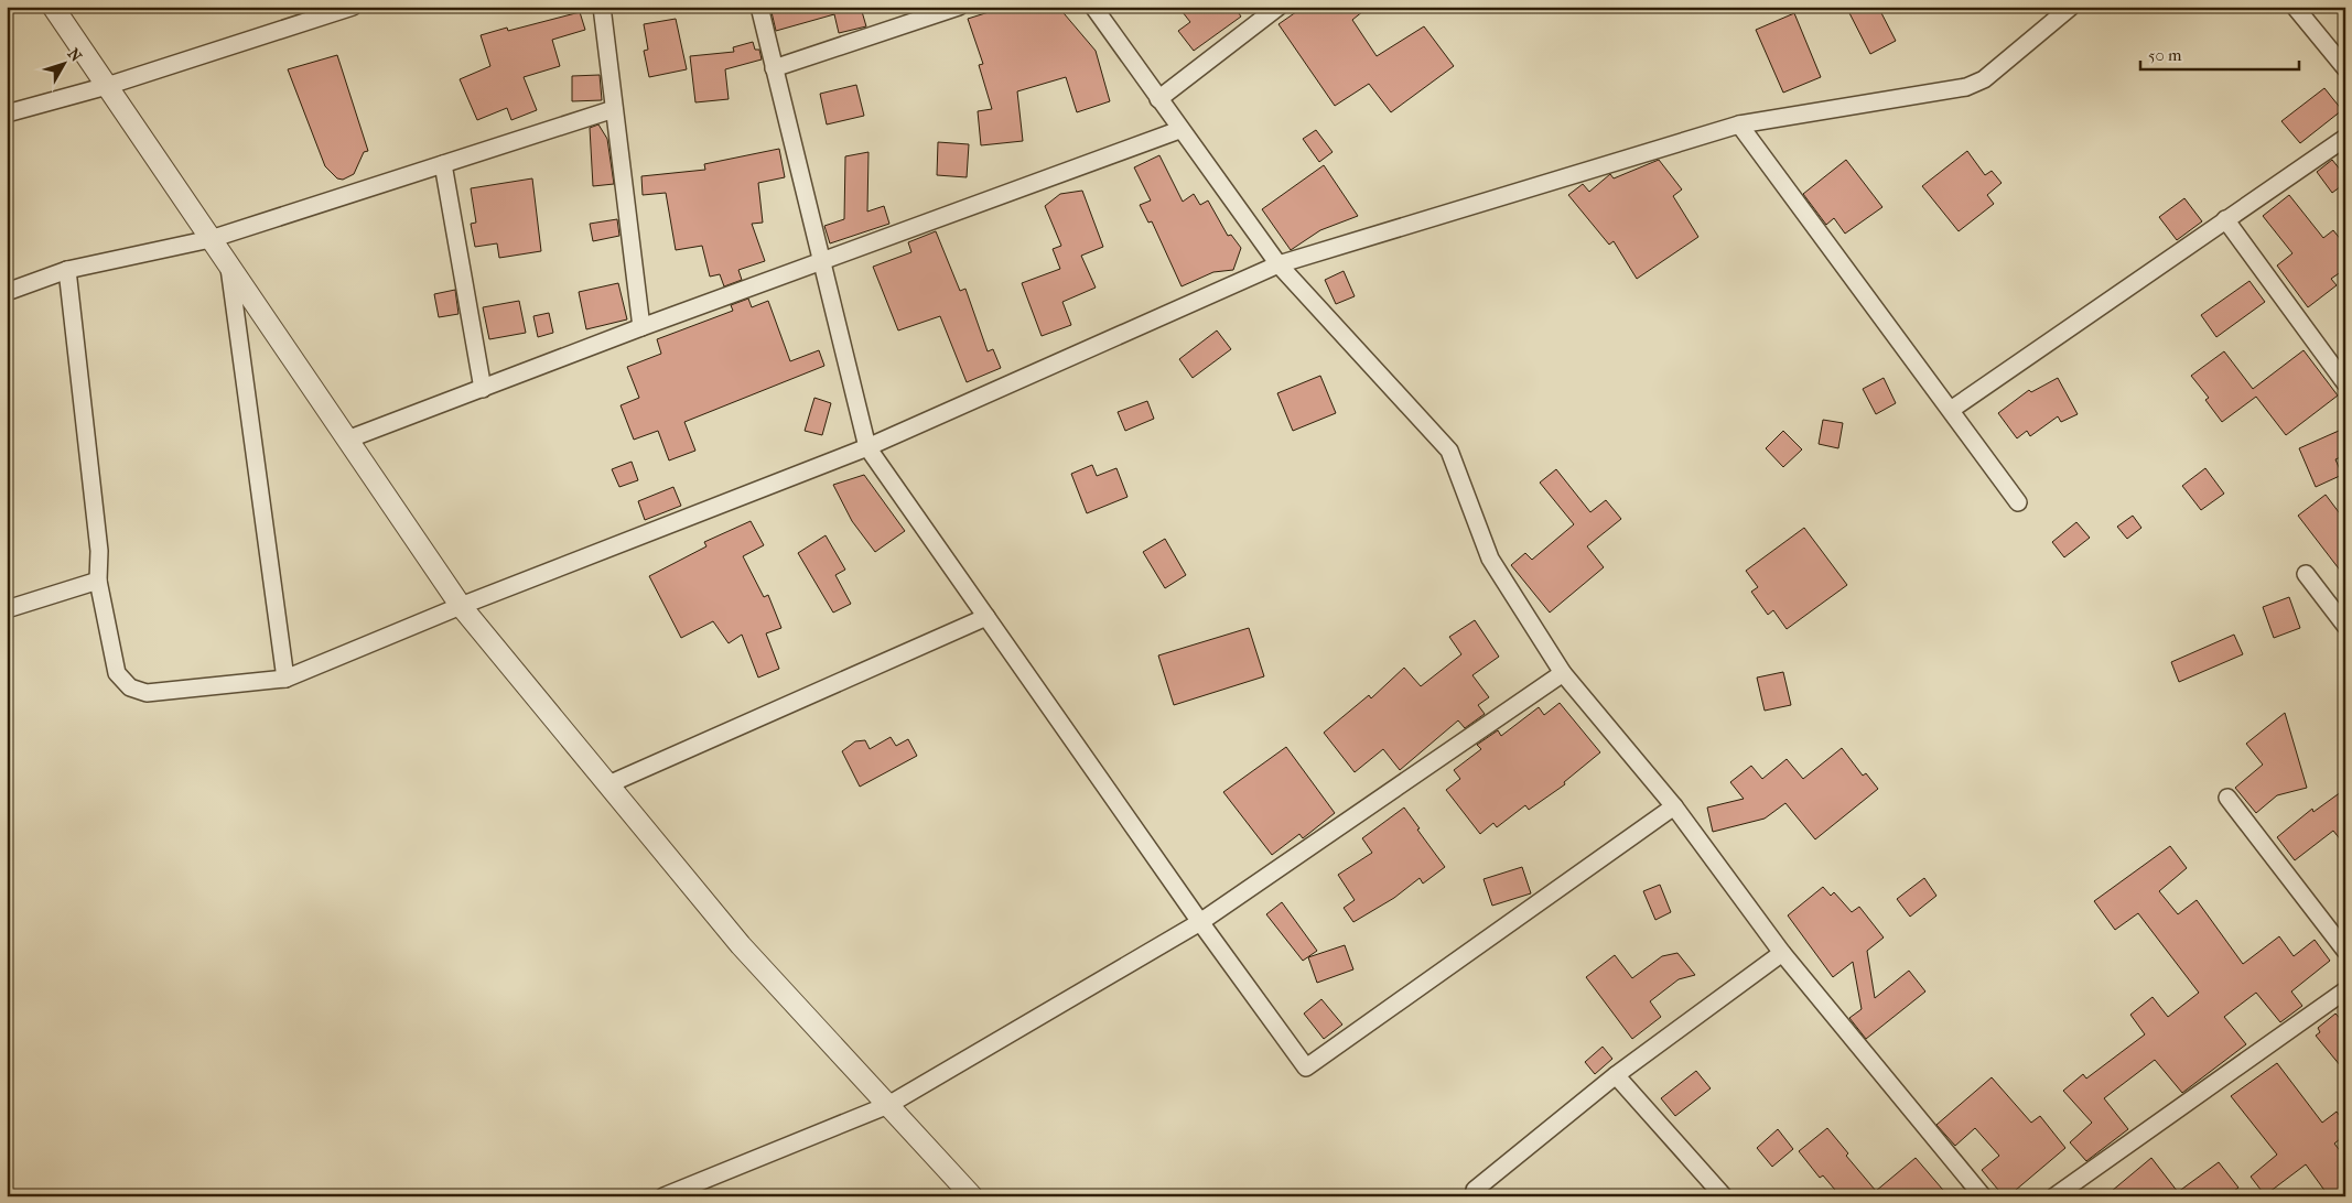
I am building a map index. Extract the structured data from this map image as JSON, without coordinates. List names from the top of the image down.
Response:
{
  "scale_bar": "50 m",
  "north": "top right"
}
